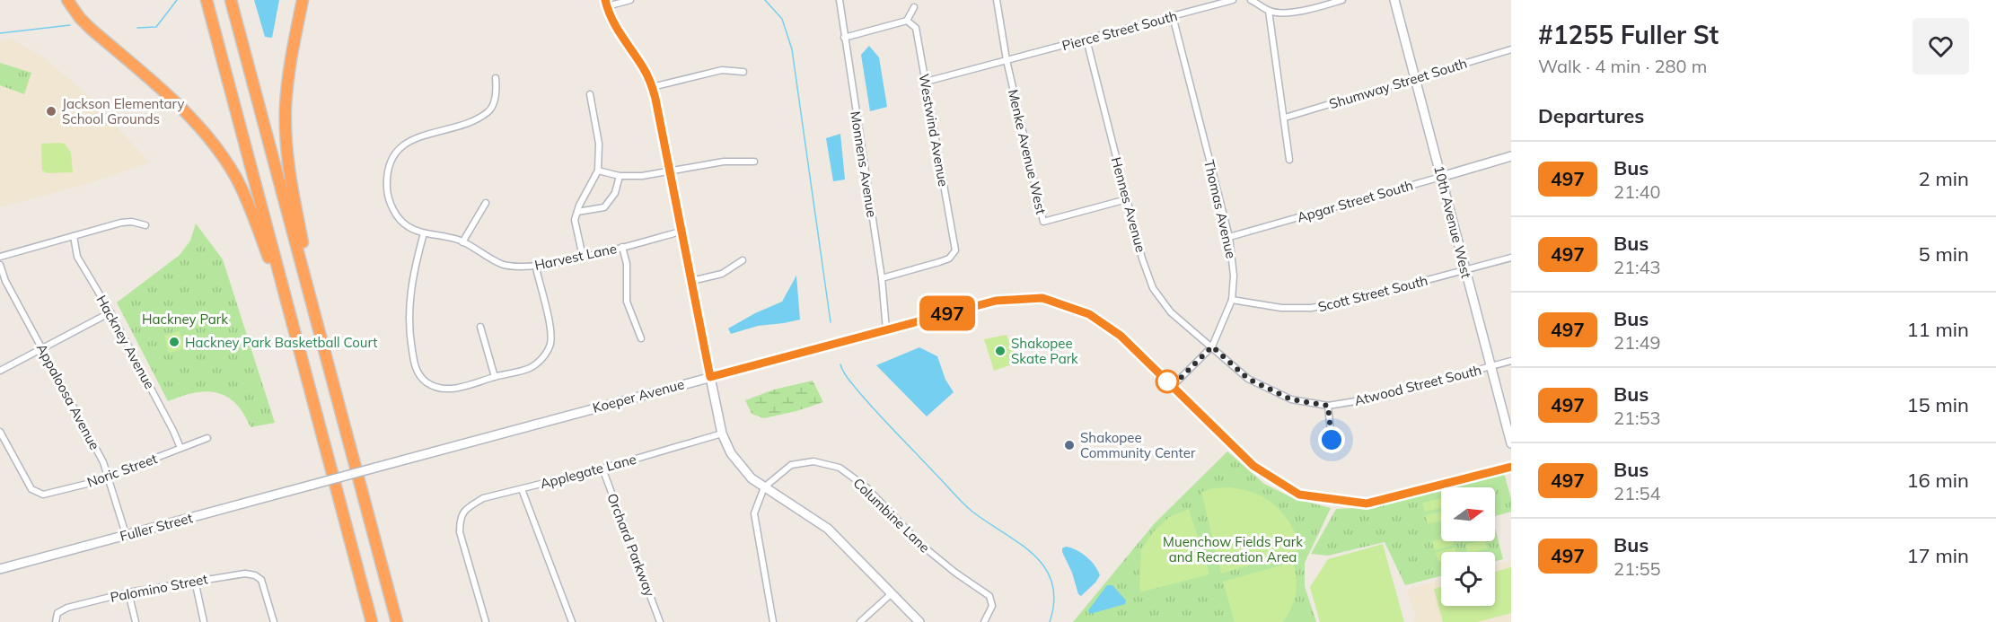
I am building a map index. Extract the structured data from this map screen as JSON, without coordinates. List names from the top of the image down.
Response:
{
  "streets": {
    "street": [
      "Pierce Street South",
      "Shumway Street South",
      "Westwind Avenue",
      "Menke Avenue West",
      "Monnens Avenue",
      "Apgar Street South",
      "Hennes Avenue",
      "Thomas Avenue",
      "10th Avenue West",
      "Harvest Lane",
      "Scott Street South",
      "Hackney Avenue",
      "Atwood Street South",
      "Koeper Avenue",
      "Appaloosa Avenue",
      "Noric Street",
      "Applegate Lane",
      "Columbine Lane",
      "Fuller Street",
      "Orchard Parkway",
      "Palomino Street"
    ]
  },
  "crossings": [
    ["Pierce Street South", "Westwind Avenue"],
    ["Pierce Street South", "Menke Avenue West"],
    ["Pierce Street South", "Hennes Avenue"],
    ["Pierce Street South", "Thomas Avenue"],
    ["Shumway Street South", "10th Avenue West"],
    ["Westwind Avenue", "Monnens Avenue"],
    ["Menke Avenue West", "Hennes Avenue"],
    ["Monnens Avenue", "Koeper Avenue"],
    ["Apgar Street South", "Thomas Avenue"],
    ["Apgar Street South", "10th Avenue West"],
    ["Hennes Avenue", "Thomas Avenue"],
    ["Hennes Avenue", "Atwood Street South"],
    ["Thomas Avenue", "Scott Street South"],
    ["Thomas Avenue", "Atwood Street South"],
    ["Thomas Avenue", "Koeper Avenue"],
    ["10th Avenue West", "Scott Street South"],
    ["10th Avenue West", "Atwood Street South"],
    ["Hackney Avenue", "Noric Street"],
    ["Koeper Avenue", "Fuller Street"],
    ["Appaloosa Avenue", "Noric Street"],
    ["Appaloosa Avenue", "Fuller Street"],
    ["Applegate Lane", "Orchard Parkway"]
  ],
  "parks": ["Hackney Park", "Muenchow Fields Park and Recreation Area"],
  "places": [
    "Jackson Elementary School Grounds",
    "Hackney Park Basketball Court",
    "Shakopee Skate Park",
    "Shakopee Community Center"
  ],
  "lines": ["bus line 497"],
  "north": "right",
  "page": {
    "on_map": "497",
    "heading": [
      ["#1255 Fuller St", "Walk · 4 min · 280 m"],
      "Departures"
    ],
    "list": [
      {
        "mark": "497",
        "name": "Bus",
        "note": "21:40",
        "value": "2 min"
      },
      {
        "mark": "497",
        "name": "Bus",
        "note": "21:43",
        "value": "5 min"
      },
      {
        "mark": "497",
        "name": "Bus",
        "note": "21:49",
        "value": "11 min"
      },
      {
        "mark": "497",
        "name": "Bus",
        "note": "21:53",
        "value": "15 min"
      },
      {
        "mark": "497",
        "name": "Bus",
        "note": "21:54",
        "value": "16 min"
      },
      {
        "mark": "497",
        "name": "Bus",
        "note": "21:55",
        "value": "17 min"
      }
    ]
  }
}
